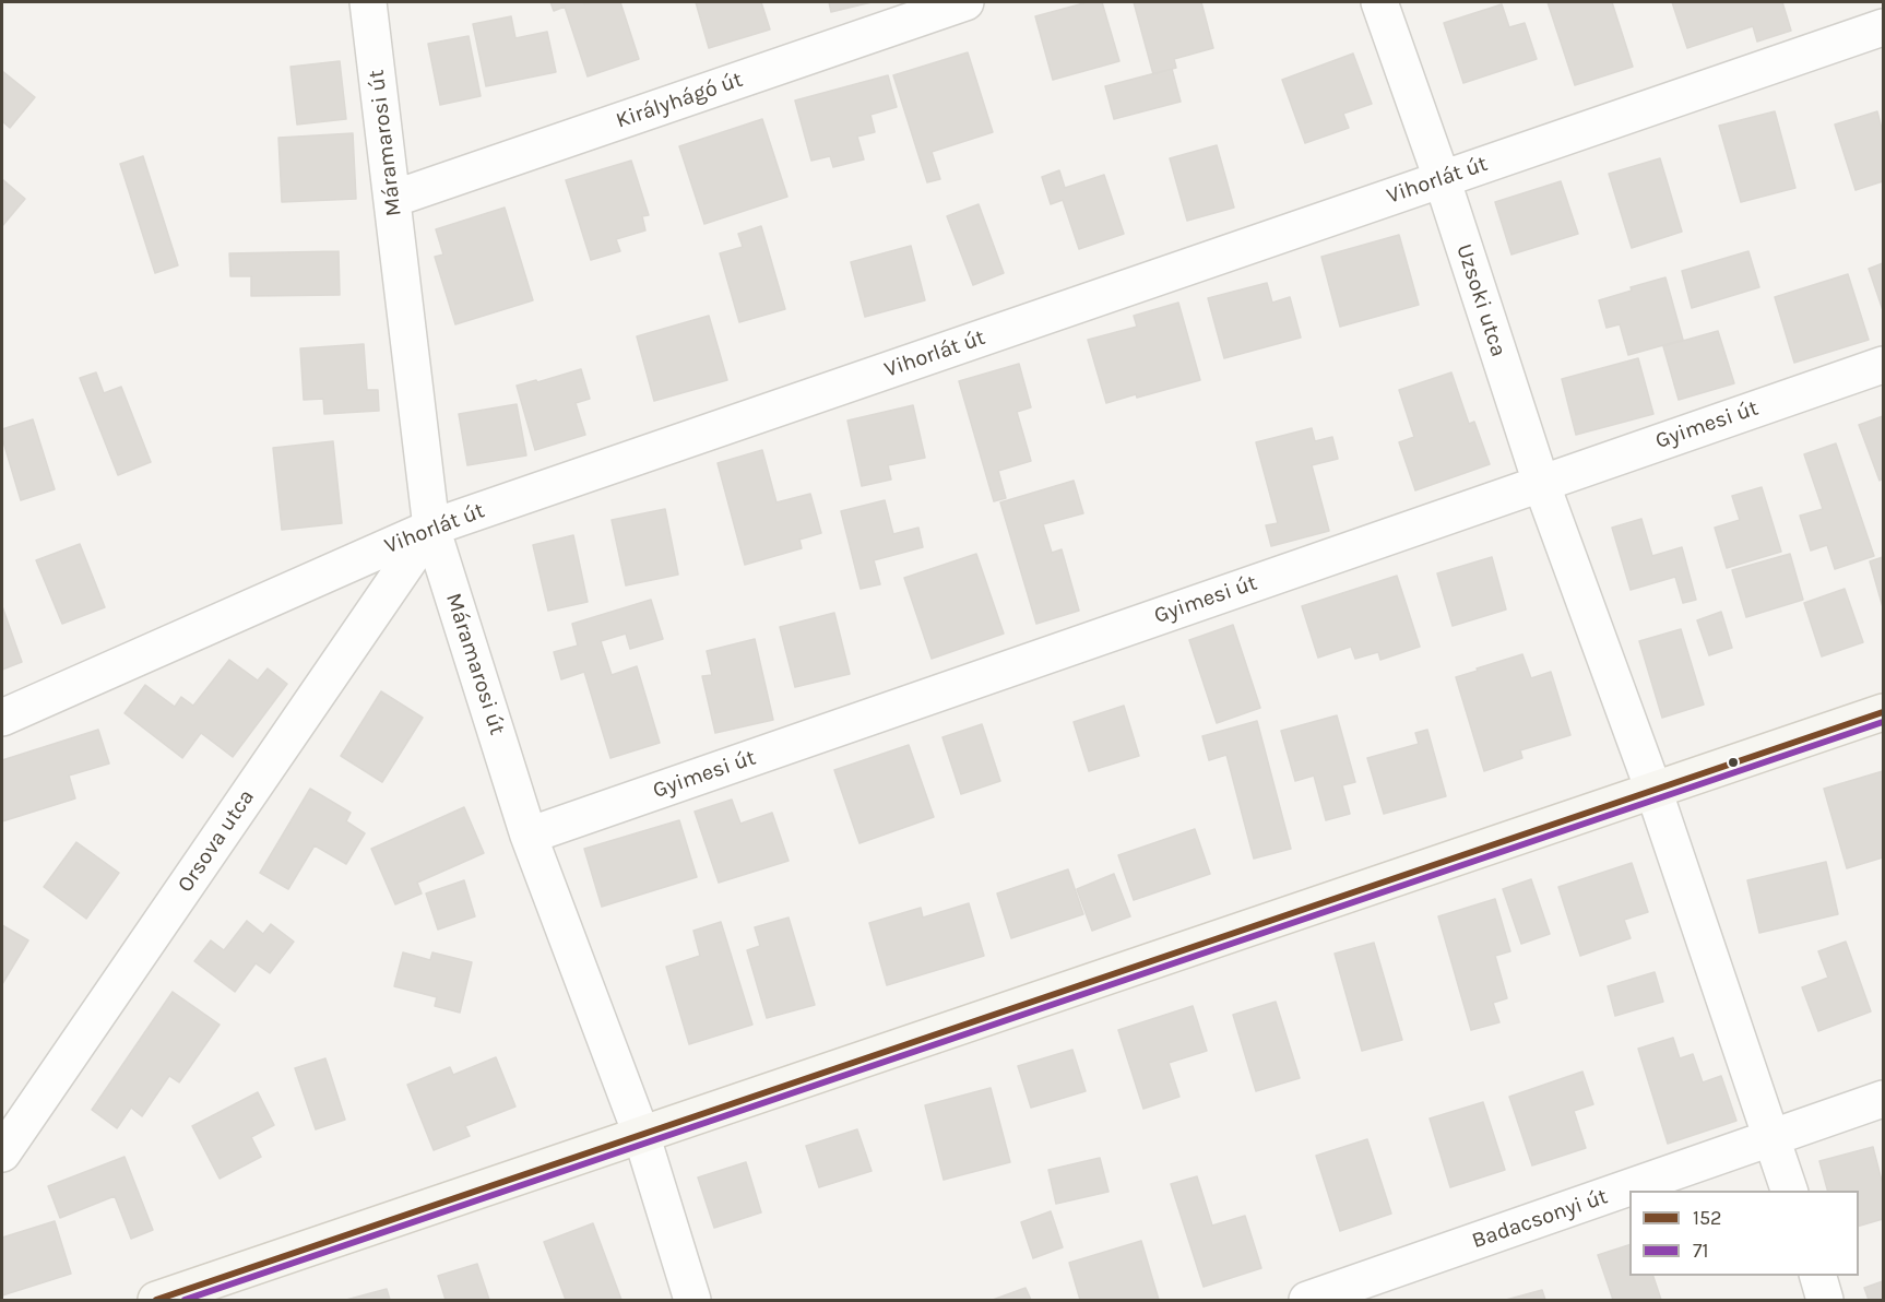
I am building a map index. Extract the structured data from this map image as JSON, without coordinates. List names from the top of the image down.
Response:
{
  "streets": {
    "street": [
      "Királyhágó út",
      "Máramarosi út",
      "Vihorlát út",
      "Uzsoki utca",
      "Gyimesi út",
      "Orsova utca",
      "Badacsonyi út"
    ]
  },
  "crossings": [
    ["Királyhágó út", "Máramarosi út"],
    ["Máramarosi út", "Vihorlát út"],
    ["Máramarosi út", "Gyimesi út"],
    ["Máramarosi út", "Orsova utca"],
    ["Vihorlát út", "Uzsoki utca"],
    ["Vihorlát út", "Orsova utca"],
    ["Uzsoki utca", "Gyimesi út"],
    ["Uzsoki utca", "Badacsonyi út"]
  ],
  "lines": ["transit line 152", "transit line 71"],
  "legend": ["152", "71"]
}
